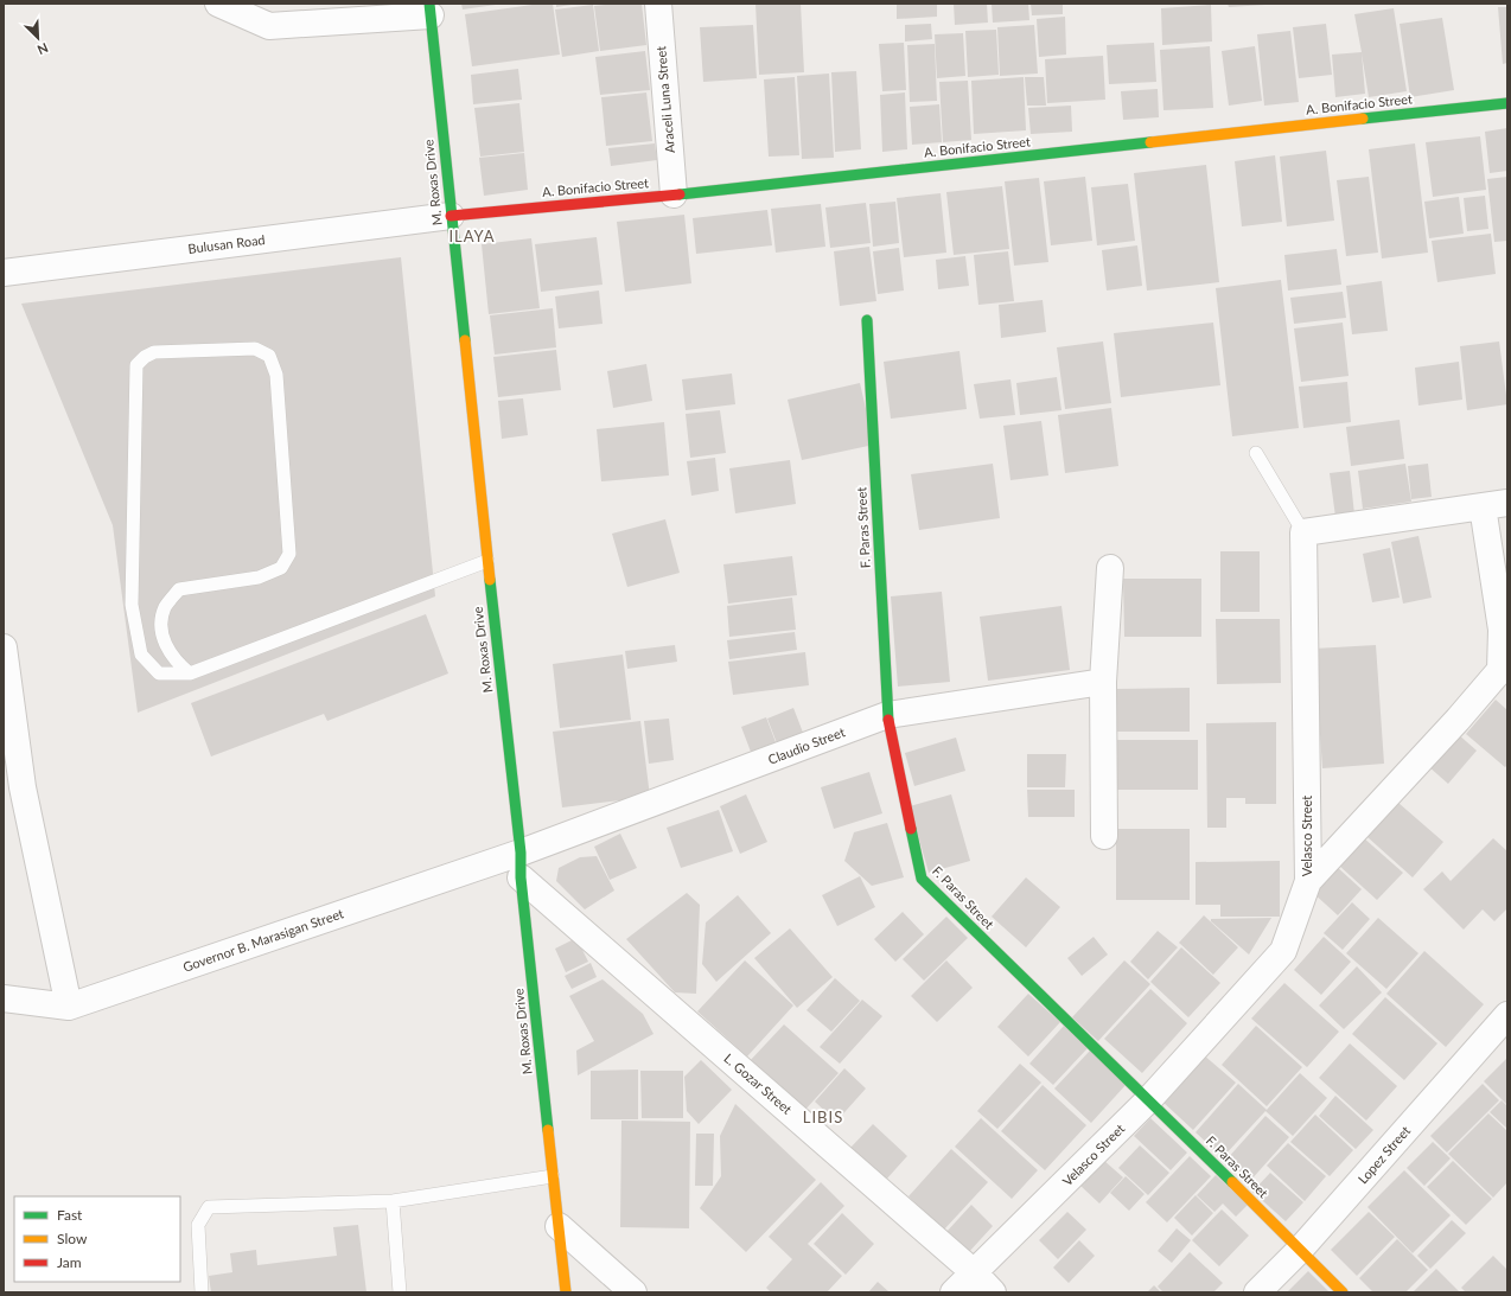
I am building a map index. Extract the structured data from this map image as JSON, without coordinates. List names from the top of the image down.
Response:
{
  "streets": {
    "street": [
      "Araceli Luna Street",
      "A. Bonifacio Street",
      "M. Roxas Drive",
      "Bulusan Road",
      "F. Paras Street",
      "Claudio Street",
      "Velasco Street",
      "Governor B. Marasigan Street",
      "L. Gozar Street",
      "Lopez Street"
    ]
  },
  "crossings": [
    ["Araceli Luna Street", "A. Bonifacio Street"],
    ["A. Bonifacio Street", "M. Roxas Drive"],
    ["A. Bonifacio Street", "Bulusan Road"],
    ["M. Roxas Drive", "Bulusan Road"],
    ["M. Roxas Drive", "Claudio Street"],
    ["M. Roxas Drive", "Governor B. Marasigan Street"],
    ["M. Roxas Drive", "L. Gozar Street"],
    ["F. Paras Street", "Claudio Street"],
    ["F. Paras Street", "Velasco Street"],
    ["F. Paras Street", "Lopez Street"],
    ["Claudio Street", "Governor B. Marasigan Street"],
    ["Claudio Street", "L. Gozar Street"],
    ["Velasco Street", "L. Gozar Street"],
    ["Governor B. Marasigan Street", "L. Gozar Street"]
  ],
  "districts": ["ILAYA", "LIBIS"],
  "legend": ["Fast", "Slow", "Jam"],
  "north": "bottom right"
}
